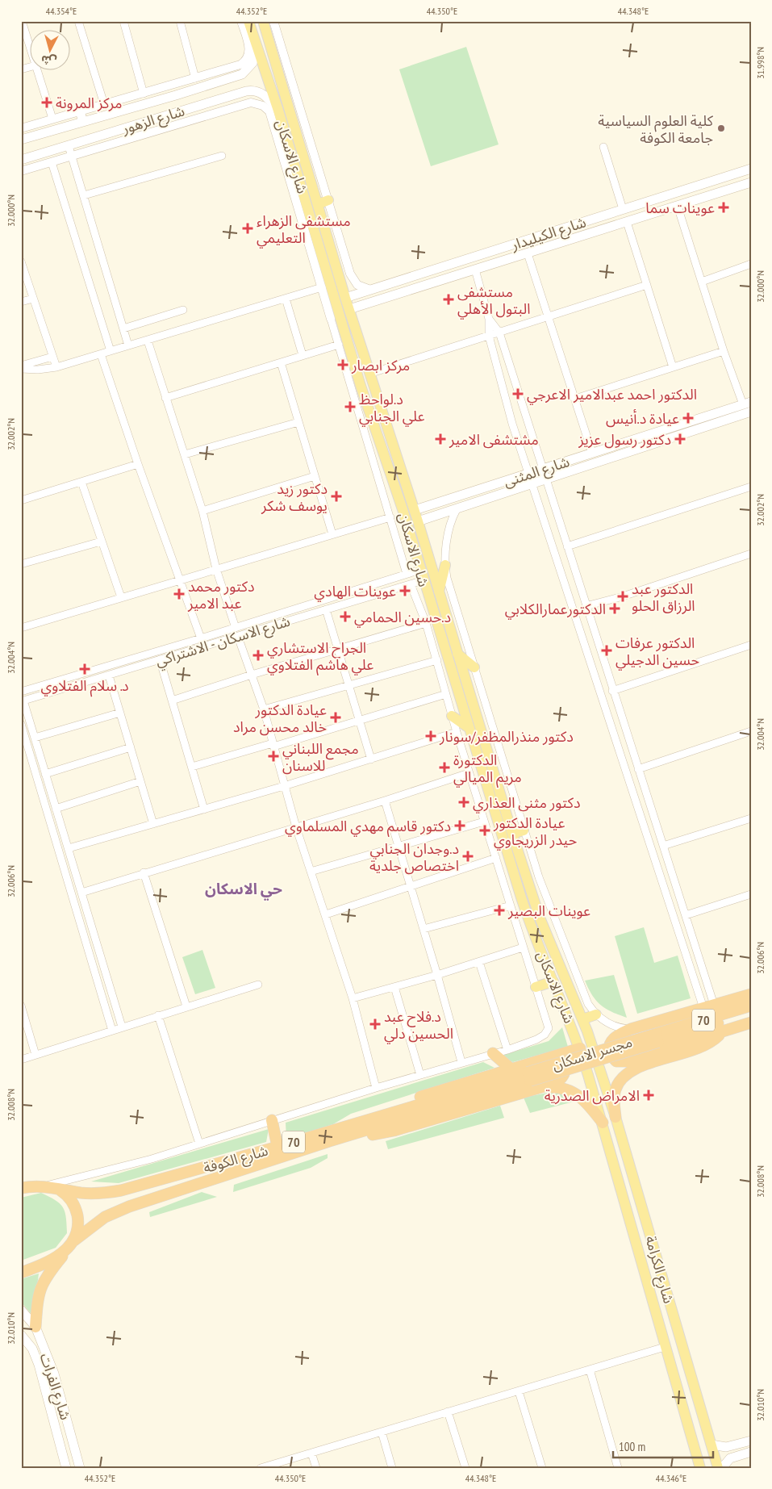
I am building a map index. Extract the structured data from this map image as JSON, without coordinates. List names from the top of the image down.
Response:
{
  "streets": {
    "highway": ["70", "مجسر الاسكان", "شارع الكوفة"],
    "main road": [
      "شارع الزهور",
      "شارع الاسكان",
      "شارع الكيليدار",
      "شارع المثنى",
      "شارع الكرامة",
      "شارع الفرات"
    ],
    "street": ["شارع الاسكان - الاشتراكي"]
  },
  "crossings": [
    ["شارع الزهور", "شارع الاسكان"],
    ["شارع الاسكان", "شارع الكيليدار"],
    ["شارع الاسكان", "شارع المثنى"],
    ["شارع الاسكان", "شارع الاسكان - الاشتراكي"],
    ["شارع الاسكان", "شارع الكرامة"],
    ["70", "مجسر الاسكان"],
    ["70", "شارع الكوفة"],
    ["مجسر الاسكان", "شارع الكوفة"]
  ],
  "districts": ["حي الاسكان"],
  "places": {
    "health": [
      "مركز المرونة",
      "عوينات سما",
      "مستشفى الزهراء التعليمي",
      "مستشفى البتول الأهلي",
      "مركز ابصار",
      "الدكتور احمد عبدالامير الاعرجي",
      "د.لواحظ علي الجنابي",
      "عيادة د.أنيس",
      "مشتشفى الامير",
      "دكتور رسول عزيز",
      "دكتور زيد يوسف شكر",
      "عوينات الهادي",
      "دكتور محمد عبد الامير",
      "الدكتور عبد الرزاق الحلو",
      "الدكتورعمارالكلابي",
      "د.حسين الحمامي",
      "الدكتور عرفات حسين الدجيلي",
      "الجراح الاستشاري علي هاشم الفتلاوي",
      "د. سلام الفتلاوي",
      "عيادة الدكتور خالد محسن مراد",
      "دكتور منذرالمظفر/سونار",
      "مجمع اللبناني للاسنان",
      "الدكتورة مريم الميالي",
      "دكتور مثنى العذاري",
      "دكتور قاسم مهدي المسلماوي",
      "عيادة الدكتور حيدر الزريجاوي",
      "د.وجدان الجنابي اختصاص جلدية",
      "عوينات البصير",
      "د.فلاح عبد الحسين دلي",
      "الامراض الصدرية"
    ],
    "other": ["كلية العلوم السياسية جامعة الكوفة"]
  },
  "scale_bar": "100 m",
  "north": "bottom",
  "coordinates": [
    "44.354°E",
    "44.352°E",
    "44.350°E",
    "44.348°E",
    "31.998°N",
    "32.000°N",
    "32.002°N",
    "32.004°N",
    "32.006°N",
    "32.008°N",
    "32.010°N",
    "44.346°E"
  ]
}
